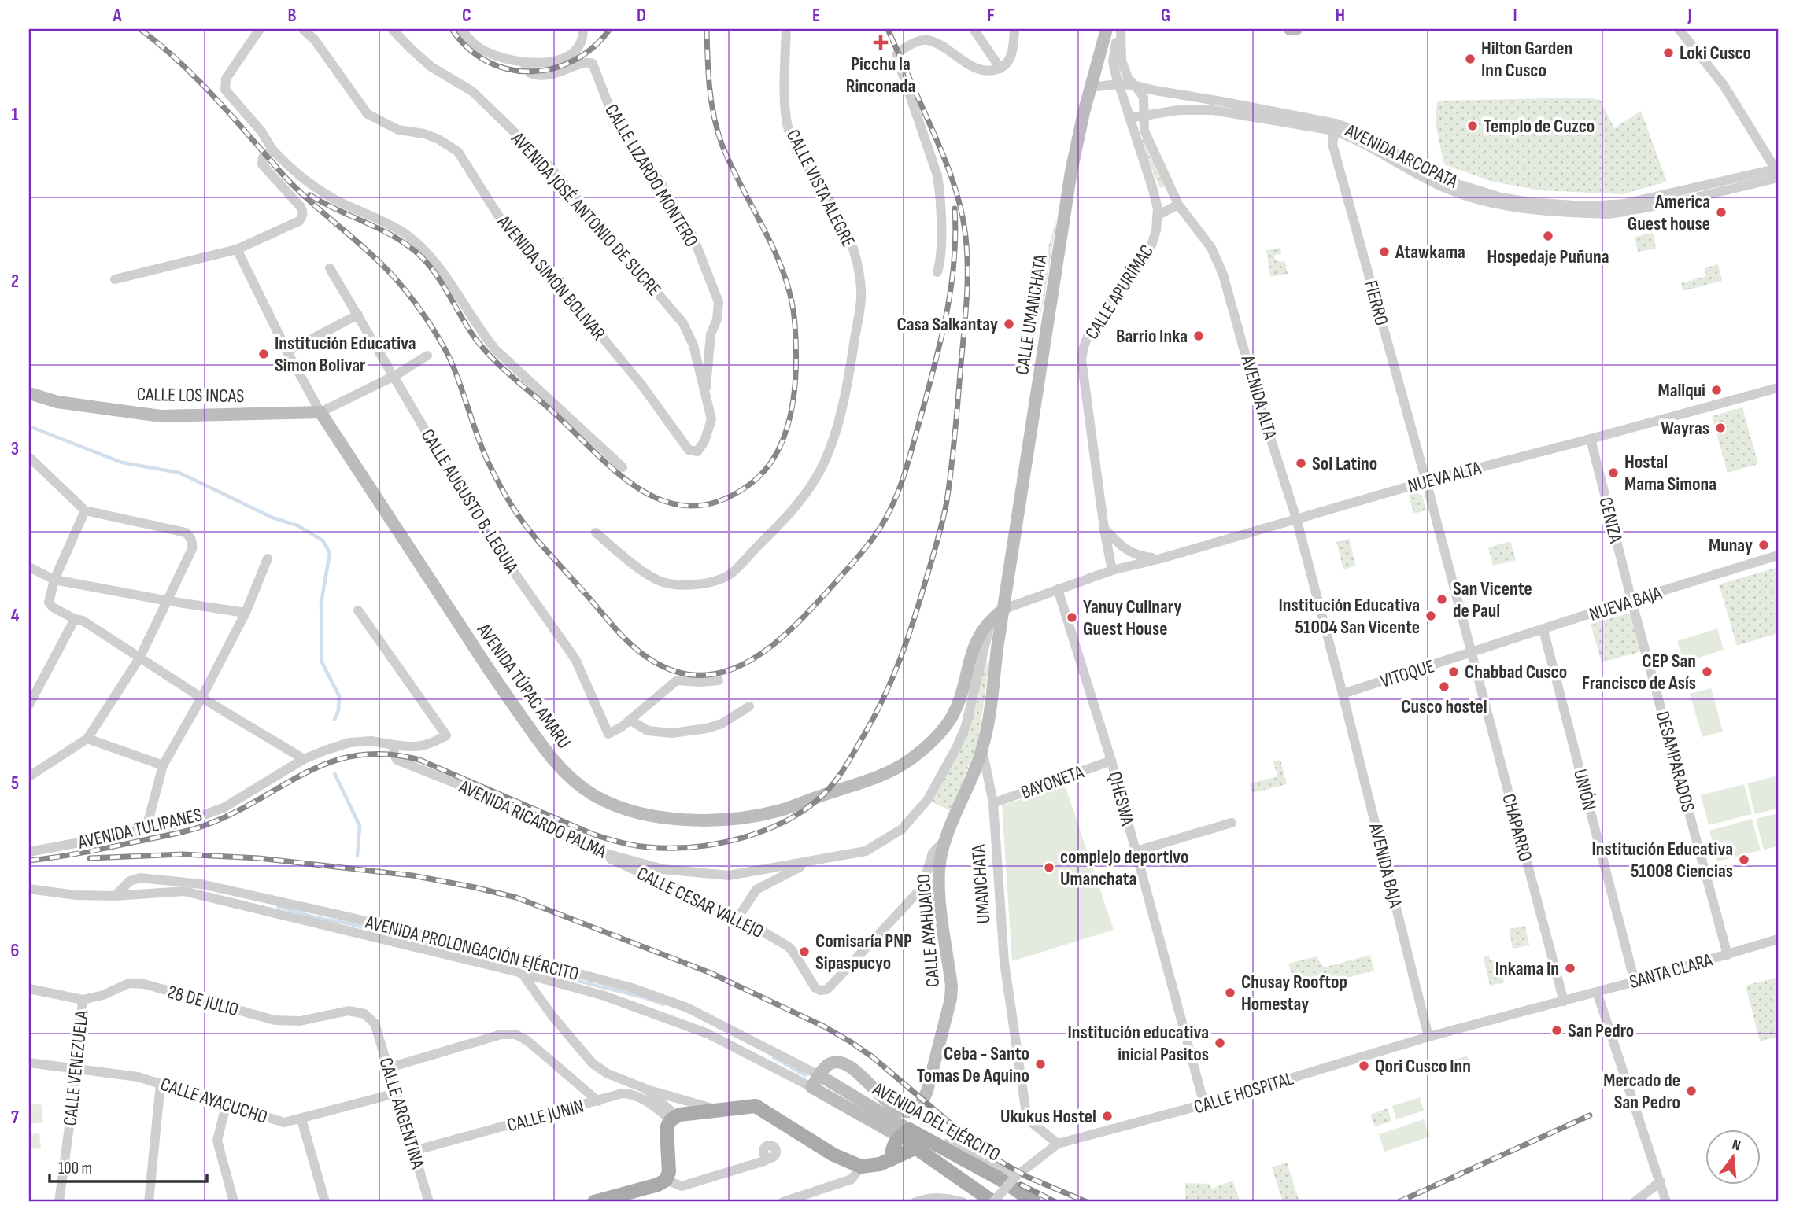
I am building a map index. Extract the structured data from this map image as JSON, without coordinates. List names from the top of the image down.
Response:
{
  "streets": {
    "main road": [
      "CALLE UMANCHATA",
      "CALLE LOS INCAS",
      "AVENIDA TÚPAC AMARU",
      "UMANCHATA",
      "CALLE AYAHUAICO",
      "AVENIDA DEL EJÉRCITO"
    ],
    "street": [
      "AVENIDA ARCOPATA",
      "CALLE LIZARDO MONTERO",
      "CALLE VISTA ALEGRE",
      "AVENIDA JOSÉ ANTONIO DE SUCRE",
      "AVENIDA SIMÓN BOLIVAR",
      "CALLE APURÍMAC",
      "FIERRO",
      "AVENIDA ALTA",
      "NUEVA ALTA",
      "CALLE AUGUSTO B. LEGUIA",
      "CENIZA",
      "NUEVA BAJA",
      "VITOQUE",
      "DESAMPARADOS",
      "BAYONETA",
      "UNIÓN",
      "QHESWA",
      "AVENIDA RICARDO PALMA",
      "CHAPARRO",
      "AVENIDA TULIPANES",
      "AVENIDA BAJA",
      "CALLE CESAR VALLEJO",
      "AVENIDA PROLONGACIÓN EJÉRCITO",
      "SANTA CLARA",
      "28 DE JULIO",
      "CALLE VENEZUELA",
      "CALLE HOSPITAL",
      "CALLE AYACUCHO",
      "CALLE ARGENTINA",
      "CALLE JUNIN"
    ]
  },
  "crossings": [
    ["AVENIDA ARCOPATA", "CALLE APURÍMAC"],
    ["AVENIDA ARCOPATA", "FIERRO"],
    ["AVENIDA ARCOPATA", "CALLE UMANCHATA"],
    ["AVENIDA ARCOPATA", "AVENIDA ALTA"],
    ["CALLE LIZARDO MONTERO", "AVENIDA JOSÉ ANTONIO DE SUCRE"],
    ["CALLE LIZARDO MONTERO", "AVENIDA SIMÓN BOLIVAR"],
    ["AVENIDA JOSÉ ANTONIO DE SUCRE", "AVENIDA SIMÓN BOLIVAR"],
    ["CALLE APURÍMAC", "AVENIDA ALTA"],
    ["CALLE APURÍMAC", "NUEVA ALTA"],
    ["FIERRO", "NUEVA ALTA"],
    ["FIERRO", "NUEVA BAJA"],
    ["FIERRO", "VITOQUE"],
    ["FIERRO", "CHAPARRO"],
    ["CALLE UMANCHATA", "NUEVA ALTA"],
    ["CALLE UMANCHATA", "AVENIDA TÚPAC AMARU"],
    ["CALLE UMANCHATA", "UMANCHATA"],
    ["CALLE LOS INCAS", "AVENIDA TÚPAC AMARU"],
    ["AVENIDA ALTA", "NUEVA ALTA"],
    ["AVENIDA ALTA", "VITOQUE"],
    ["AVENIDA ALTA", "AVENIDA BAJA"],
    ["NUEVA ALTA", "CENIZA"],
    ["NUEVA ALTA", "AVENIDA TÚPAC AMARU"],
    ["NUEVA ALTA", "QHESWA"],
    ["NUEVA ALTA", "UMANCHATA"],
    ["CENIZA", "NUEVA BAJA"],
    ["CENIZA", "DESAMPARADOS"],
    ["NUEVA BAJA", "VITOQUE"],
    ["NUEVA BAJA", "DESAMPARADOS"],
    ["NUEVA BAJA", "UNIÓN"],
    ["NUEVA BAJA", "CHAPARRO"],
    ["VITOQUE", "CHAPARRO"],
    ["VITOQUE", "AVENIDA BAJA"],
    ["AVENIDA TÚPAC AMARU", "AVENIDA RICARDO PALMA"],
    ["AVENIDA TÚPAC AMARU", "UMANCHATA"],
    ["DESAMPARADOS", "SANTA CLARA"],
    ["BAYONETA", "QHESWA"],
    ["BAYONETA", "UMANCHATA"],
    ["UNIÓN", "SANTA CLARA"],
    ["QHESWA", "CALLE HOSPITAL"],
    ["AVENIDA RICARDO PALMA", "CALLE CESAR VALLEJO"],
    ["CHAPARRO", "SANTA CLARA"],
    ["AVENIDA BAJA", "CALLE HOSPITAL"],
    ["UMANCHATA", "CALLE AYAHUAICO"],
    ["UMANCHATA", "CALLE HOSPITAL"],
    ["CALLE CESAR VALLEJO", "CALLE AYAHUAICO"],
    ["CALLE AYAHUAICO", "AVENIDA PROLONGACIÓN EJÉRCITO"],
    ["CALLE AYAHUAICO", "AVENIDA DEL EJÉRCITO"],
    ["AVENIDA PROLONGACIÓN EJÉRCITO", "AVENIDA DEL EJÉRCITO"],
    ["28 DE JULIO", "CALLE VENEZUELA"],
    ["28 DE JULIO", "CALLE ARGENTINA"],
    ["CALLE VENEZUELA", "CALLE AYACUCHO"],
    ["CALLE AYACUCHO", "CALLE ARGENTINA"],
    ["CALLE ARGENTINA", "CALLE JUNIN"]
  ],
  "places": {
    "health": ["Picchu la Rinconada"],
    "other": [
      "Loki Cusco",
      "Hilton Garden Inn Cusco",
      "Templo de Cuzco",
      "America Guest house",
      "Hospedaje Puñuna",
      "Atawkama",
      "Casa Salkantay",
      "Barrio Inka",
      "Institución Educativa Simon Bolivar",
      "Mallqui",
      "Wayras",
      "Sol Latino",
      "Hostal Mama Simona",
      "Munay",
      "San Vicente de Paul",
      "Institución Educativa 51004 San Vicente",
      "Yanuy Culinary Guest House",
      "Chabbad Cusco",
      "CEP San Francisco de Asís",
      "Cusco hostel",
      "Institución Educativa 51008 Ciencias",
      "complejo deportivo Umanchata",
      "Comisaría PNP Sipaspucyo",
      "Inkama In",
      "Chusay Rooftop Homestay",
      "San Pedro",
      "Institución educativa inicial Pasitos",
      "Ceba - Santo Tomas De Aquino",
      "Qori Cusco Inn",
      "Mercado de San Pedro",
      "Ukukus Hostel"
    ]
  },
  "scale_bar": "100 m",
  "north": "top",
  "grid": {
    "columns": [
      "A",
      "B",
      "C",
      "D",
      "E",
      "F",
      "G",
      "H",
      "I",
      "J"
    ],
    "rows": [
      "1",
      "2",
      "3",
      "4",
      "5",
      "6",
      "7"
    ]
  }
}
